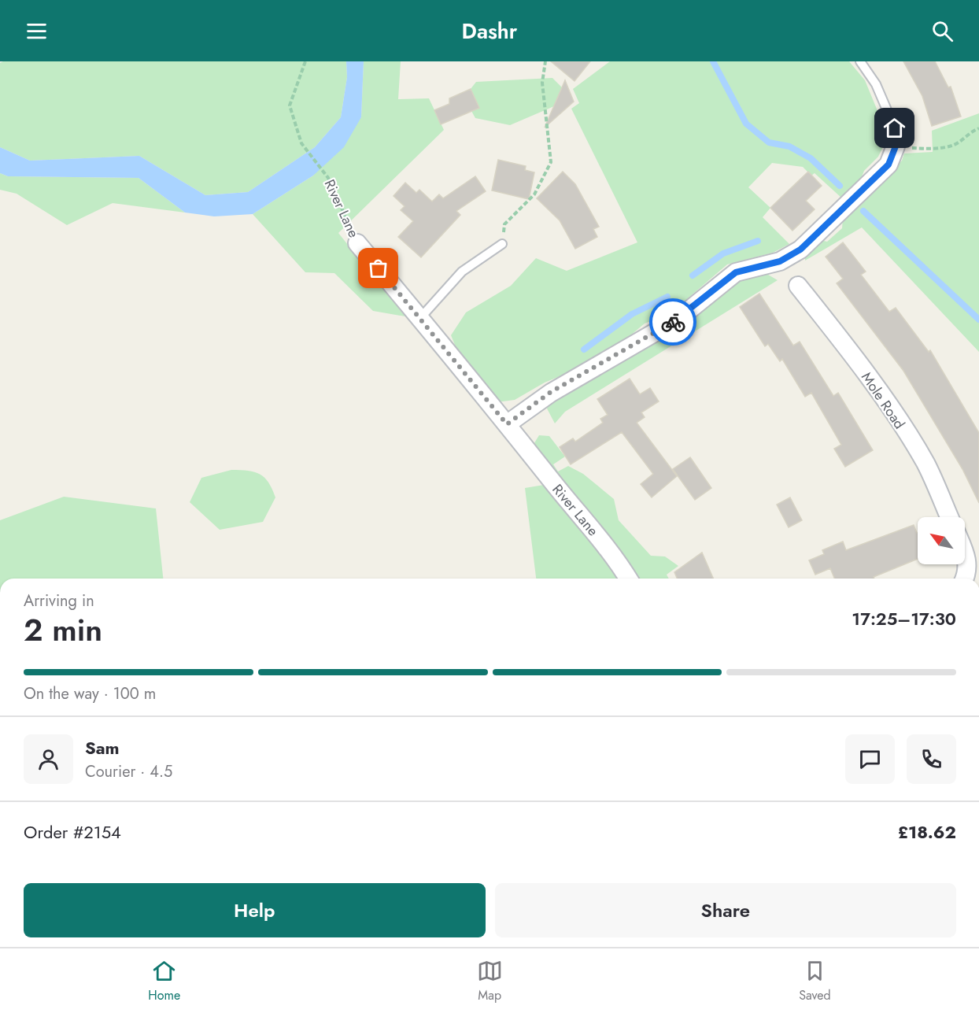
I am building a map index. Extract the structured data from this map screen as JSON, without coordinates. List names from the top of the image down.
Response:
{
  "streets": {
    "street": ["River Lane", "Mole Road"]
  },
  "north": "top left",
  "page": {
    "header": "Dashr",
    "heading": ["2 min", "Arriving in", "17:25–17:30"],
    "panel": [
      "Sam",
      "Courier · 4.5",
      "Order #2154",
      "£18.62"
    ],
    "bar": "On the way · 100 m",
    "buttons": ["Help", "Share"],
    "tabs": ["Home", "Map", "Saved"]
  }
}
